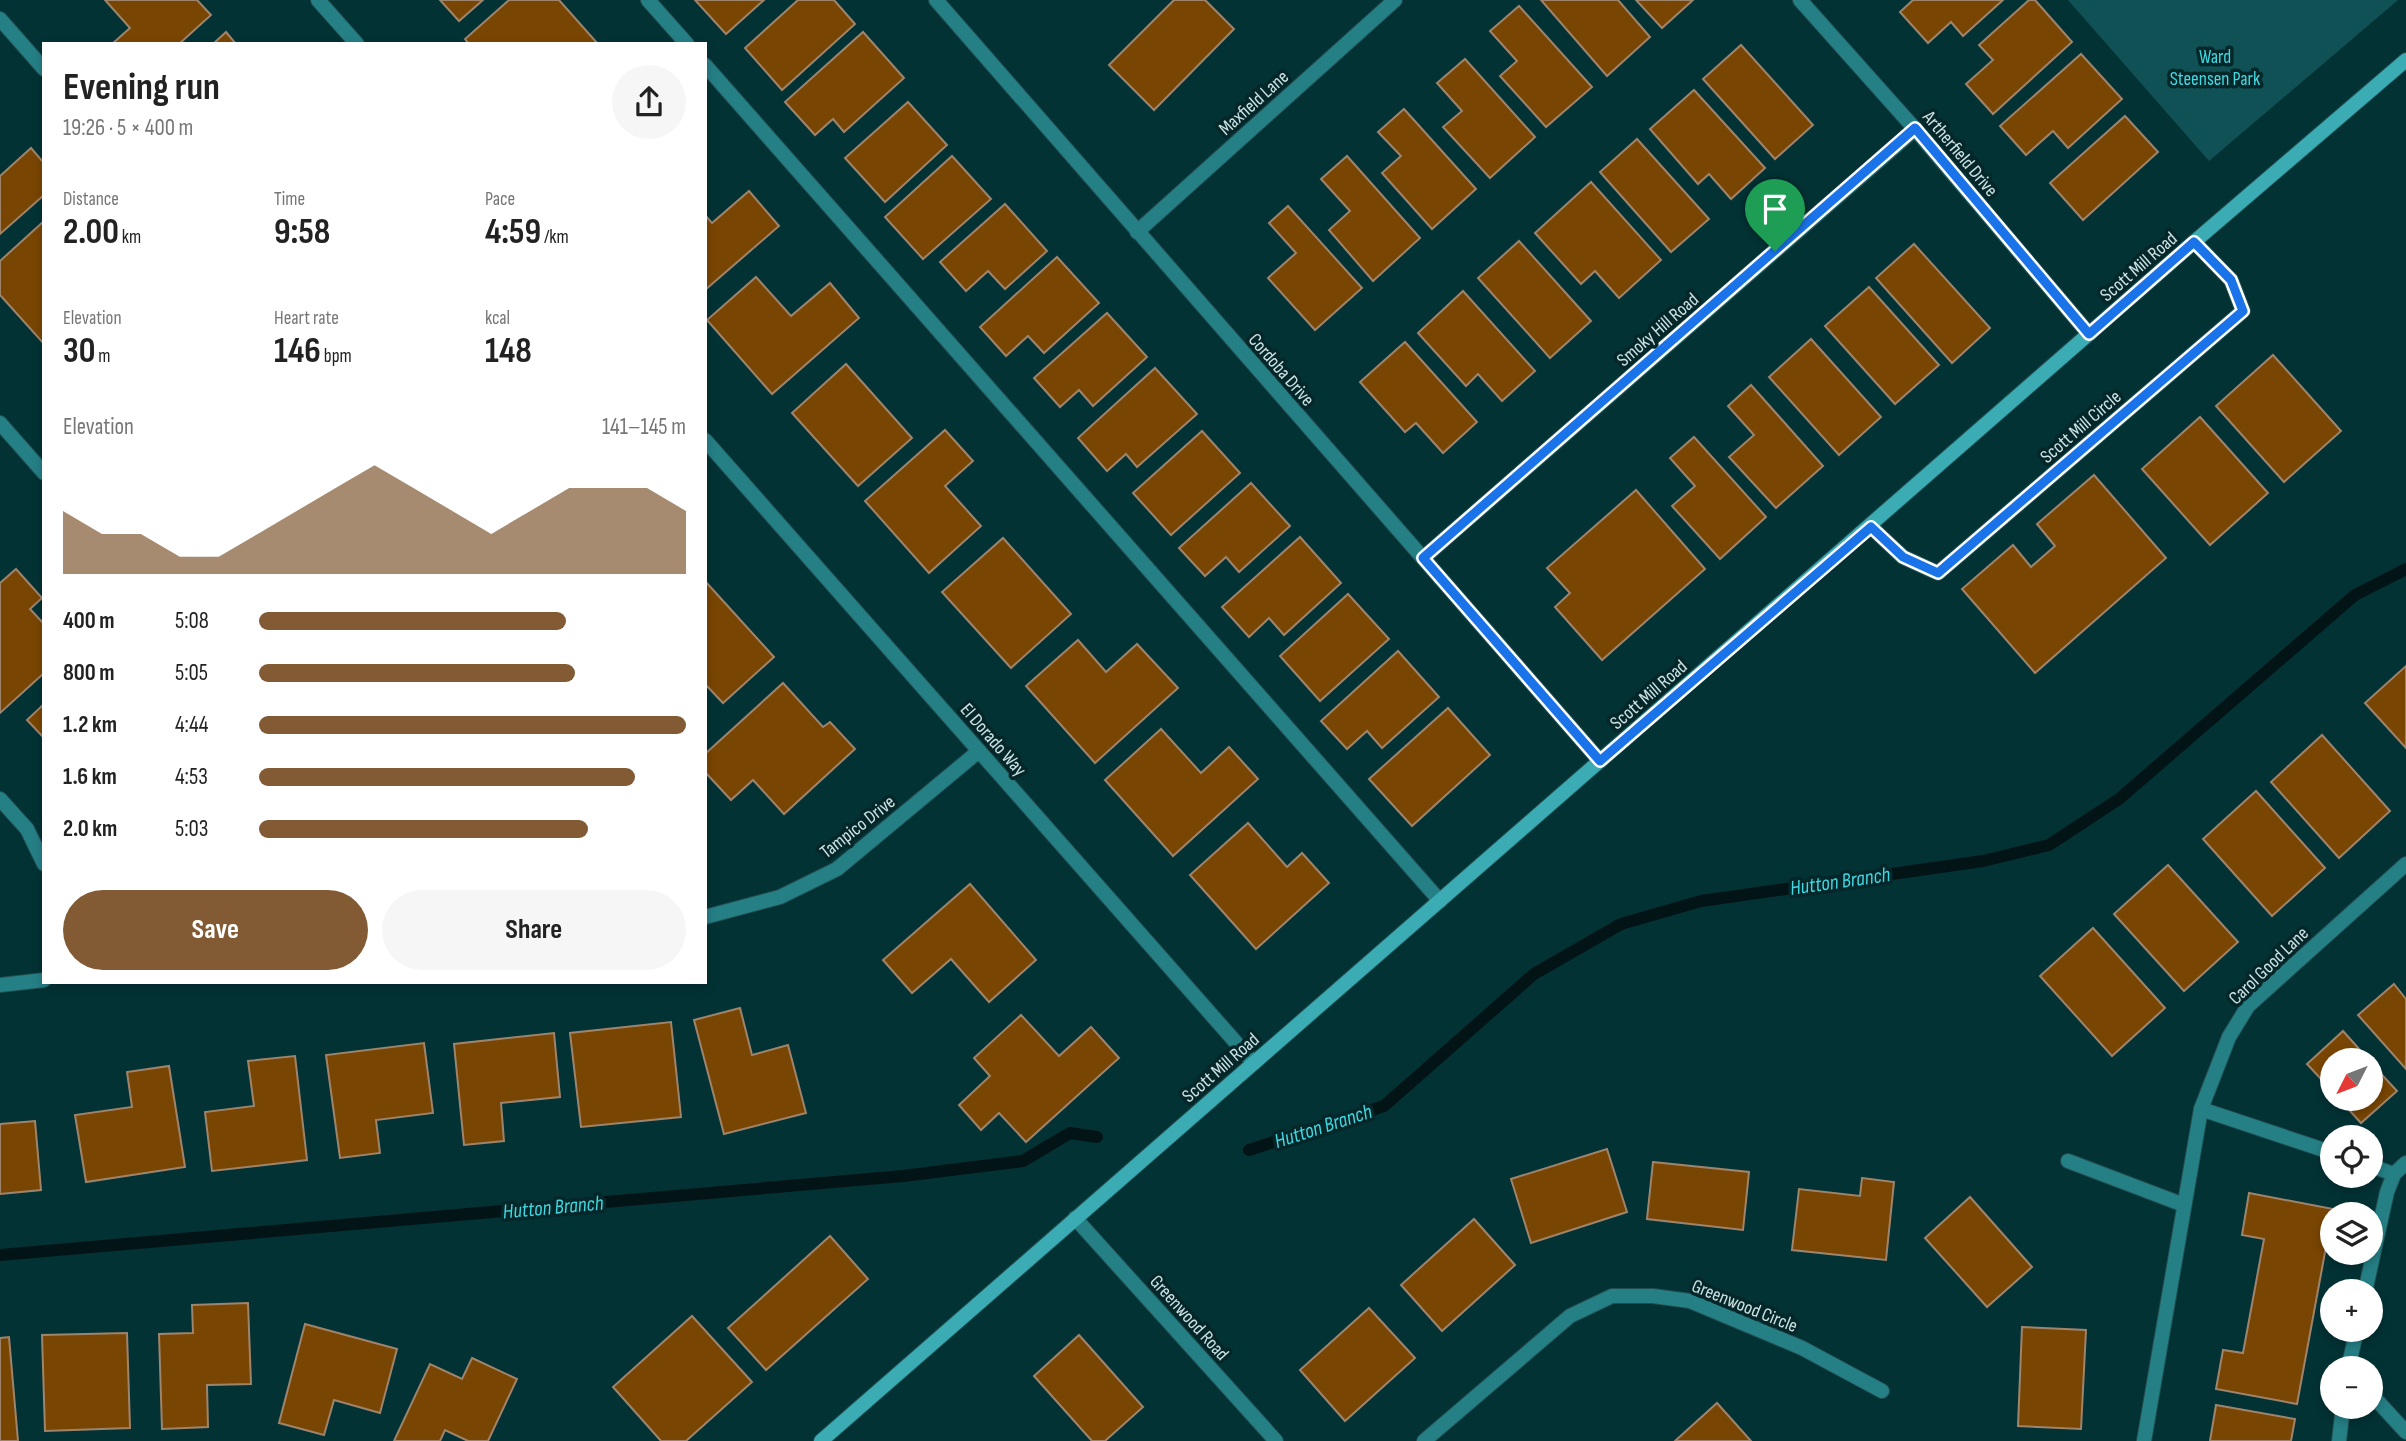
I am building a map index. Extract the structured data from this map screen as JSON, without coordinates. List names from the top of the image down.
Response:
{
  "streets": {
    "street": [
      "Maxfield Lane",
      "Artherfield Drive",
      "Scott Mill Road",
      "Smoky Hill Road",
      "Cordoba Drive",
      "Scott Mill Circle",
      "El Dorado Way",
      "Tampico Drive",
      "Carol Good Lane",
      "Greenwood Circle",
      "Greenwood Road"
    ]
  },
  "crossings": [
    ["Maxfield Lane", "Cordoba Drive"],
    ["Artherfield Drive", "Scott Mill Road"],
    ["Artherfield Drive", "Smoky Hill Road"],
    ["Scott Mill Road", "Cordoba Drive"],
    ["Scott Mill Road", "Scott Mill Circle"],
    ["Scott Mill Road", "El Dorado Way"],
    ["Scott Mill Road", "Greenwood Road"],
    ["Smoky Hill Road", "Cordoba Drive"],
    ["El Dorado Way", "Tampico Drive"]
  ],
  "water": ["Hutton Branch"],
  "parks": ["Ward Steensen Park"],
  "north": "bottom left",
  "page": {
    "heading": ["Evening run", "19:26 · 5 × 400 m"],
    "stats": [
      ["Distance", "2.00 km"],
      ["Time", "9:58"],
      ["Pace", "4:59 /km"],
      ["Elevation", "30 m"],
      ["Heart rate", "146 bpm"],
      ["kcal", "148"]
    ],
    "chart": ["Elevation", "141–145 m"],
    "list": [
      {
        "name": "400 m",
        "note": "5:08"
      },
      {
        "name": "800 m",
        "note": "5:05"
      },
      {
        "name": "1.2 km",
        "note": "4:44"
      },
      {
        "name": "1.6 km",
        "note": "4:53"
      },
      {
        "name": "2.0 km",
        "note": "5:03"
      }
    ],
    "buttons": ["Save", "Share"],
    "map_buttons": ["+", "−"]
  }
}
